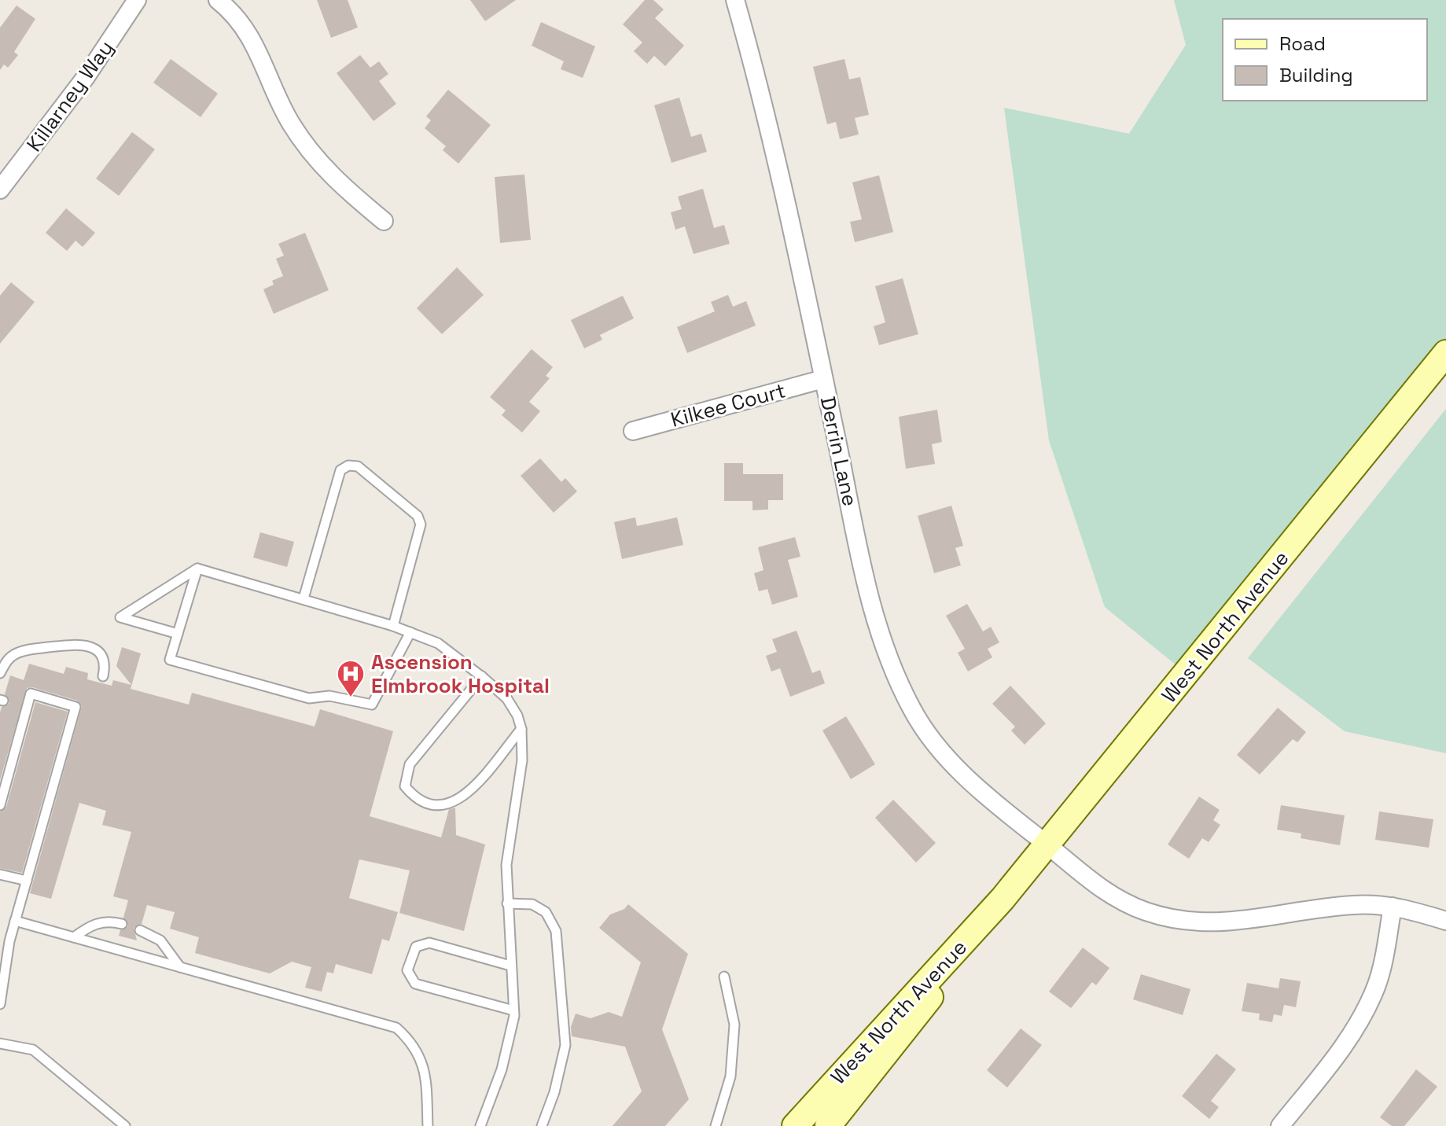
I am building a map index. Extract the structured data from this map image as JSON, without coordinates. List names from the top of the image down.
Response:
{
  "streets": {
    "main road": ["West North Avenue"],
    "street": ["Killarney Way", "Kilkee Court", "Derrin Lane"]
  },
  "crossings": [
    ["Kilkee Court", "Derrin Lane"],
    ["Derrin Lane", "West North Avenue"]
  ],
  "places": {
    "hospital": ["Ascension Elmbrook Hospital"]
  },
  "legend": ["Road", "Building"]
}
